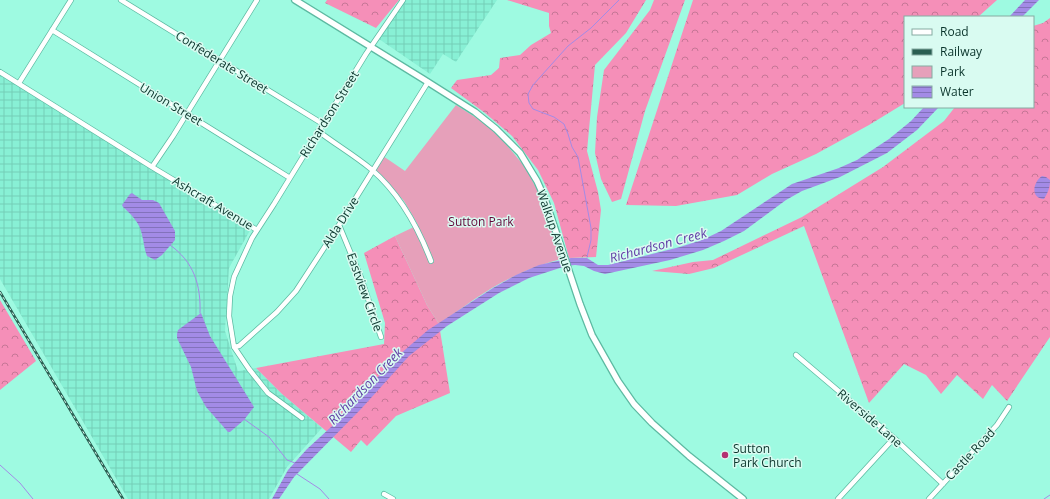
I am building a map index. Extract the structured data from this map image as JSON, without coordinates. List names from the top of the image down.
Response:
{
  "streets": {
    "street": [
      "Confederate Street",
      "Union Street",
      "Richardson Street",
      "Ashcraft Avenue",
      "Alda Drive",
      "Walkup Avenue",
      "Eastview Circle",
      "Riverside Lane",
      "Castle Road"
    ]
  },
  "crossings": [
    ["Confederate Street", "Richardson Street"],
    ["Union Street", "Richardson Street"],
    ["Richardson Street", "Ashcraft Avenue"],
    ["Richardson Street", "Walkup Avenue"],
    ["Ashcraft Avenue", "Alda Drive"],
    ["Alda Drive", "Walkup Avenue"],
    ["Alda Drive", "Eastview Circle"],
    ["Riverside Lane", "Castle Road"]
  ],
  "water": ["Richardson Creek"],
  "parks": ["Sutton Park"],
  "places": ["Sutton Park Church"],
  "legend": [
    "Road",
    "Railway",
    "Park",
    "Water"
  ]
}
